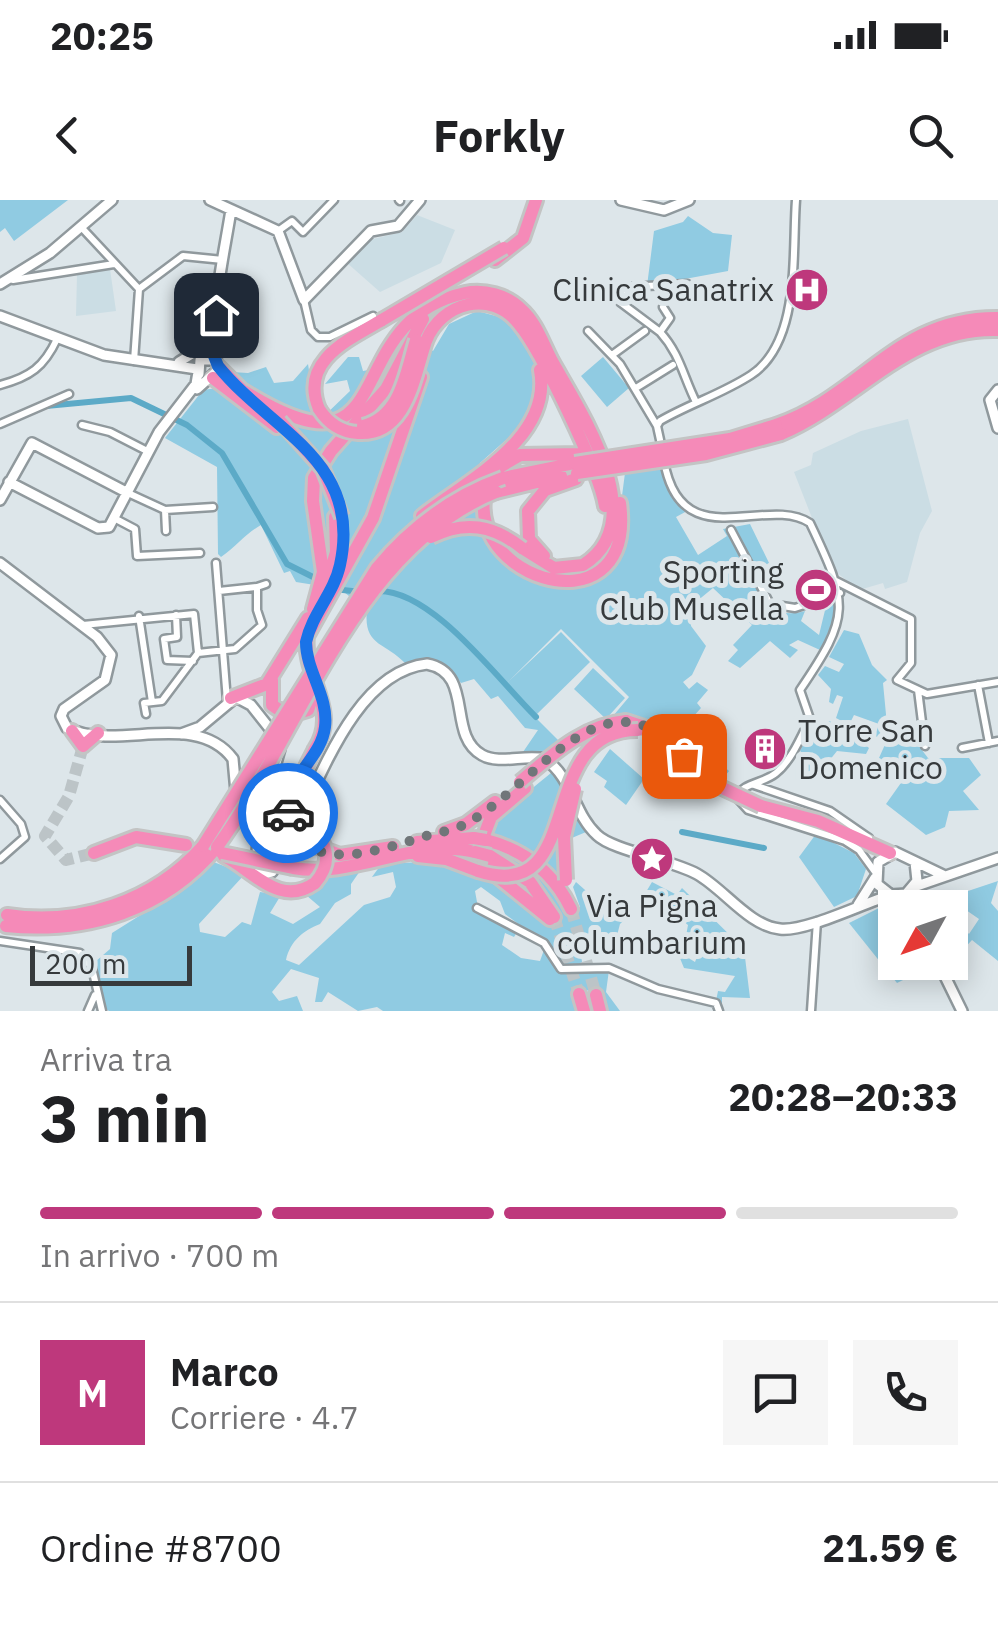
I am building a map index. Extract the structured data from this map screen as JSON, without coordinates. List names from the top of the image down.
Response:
{
  "places": {
    "hospital": ["Clinica Sanatrix"],
    "sports": ["Sporting Club Musella"],
    "building": ["Torre San Domenico"],
    "place": ["Via Pigna columbarium"]
  },
  "scale_bar": "200 m",
  "north": "bottom left",
  "page": {
    "status": "20:25",
    "header": "Forkly",
    "scale": "200 m",
    "heading": ["3 min", "Arriva tra", "20:28–20:33"],
    "panel": [
      "Marco",
      "Corriere · 4.7",
      "Ordine #8700",
      "21.59 €"
    ],
    "bar": "In arrivo · 700 m",
    "round": "M"
  }
}
